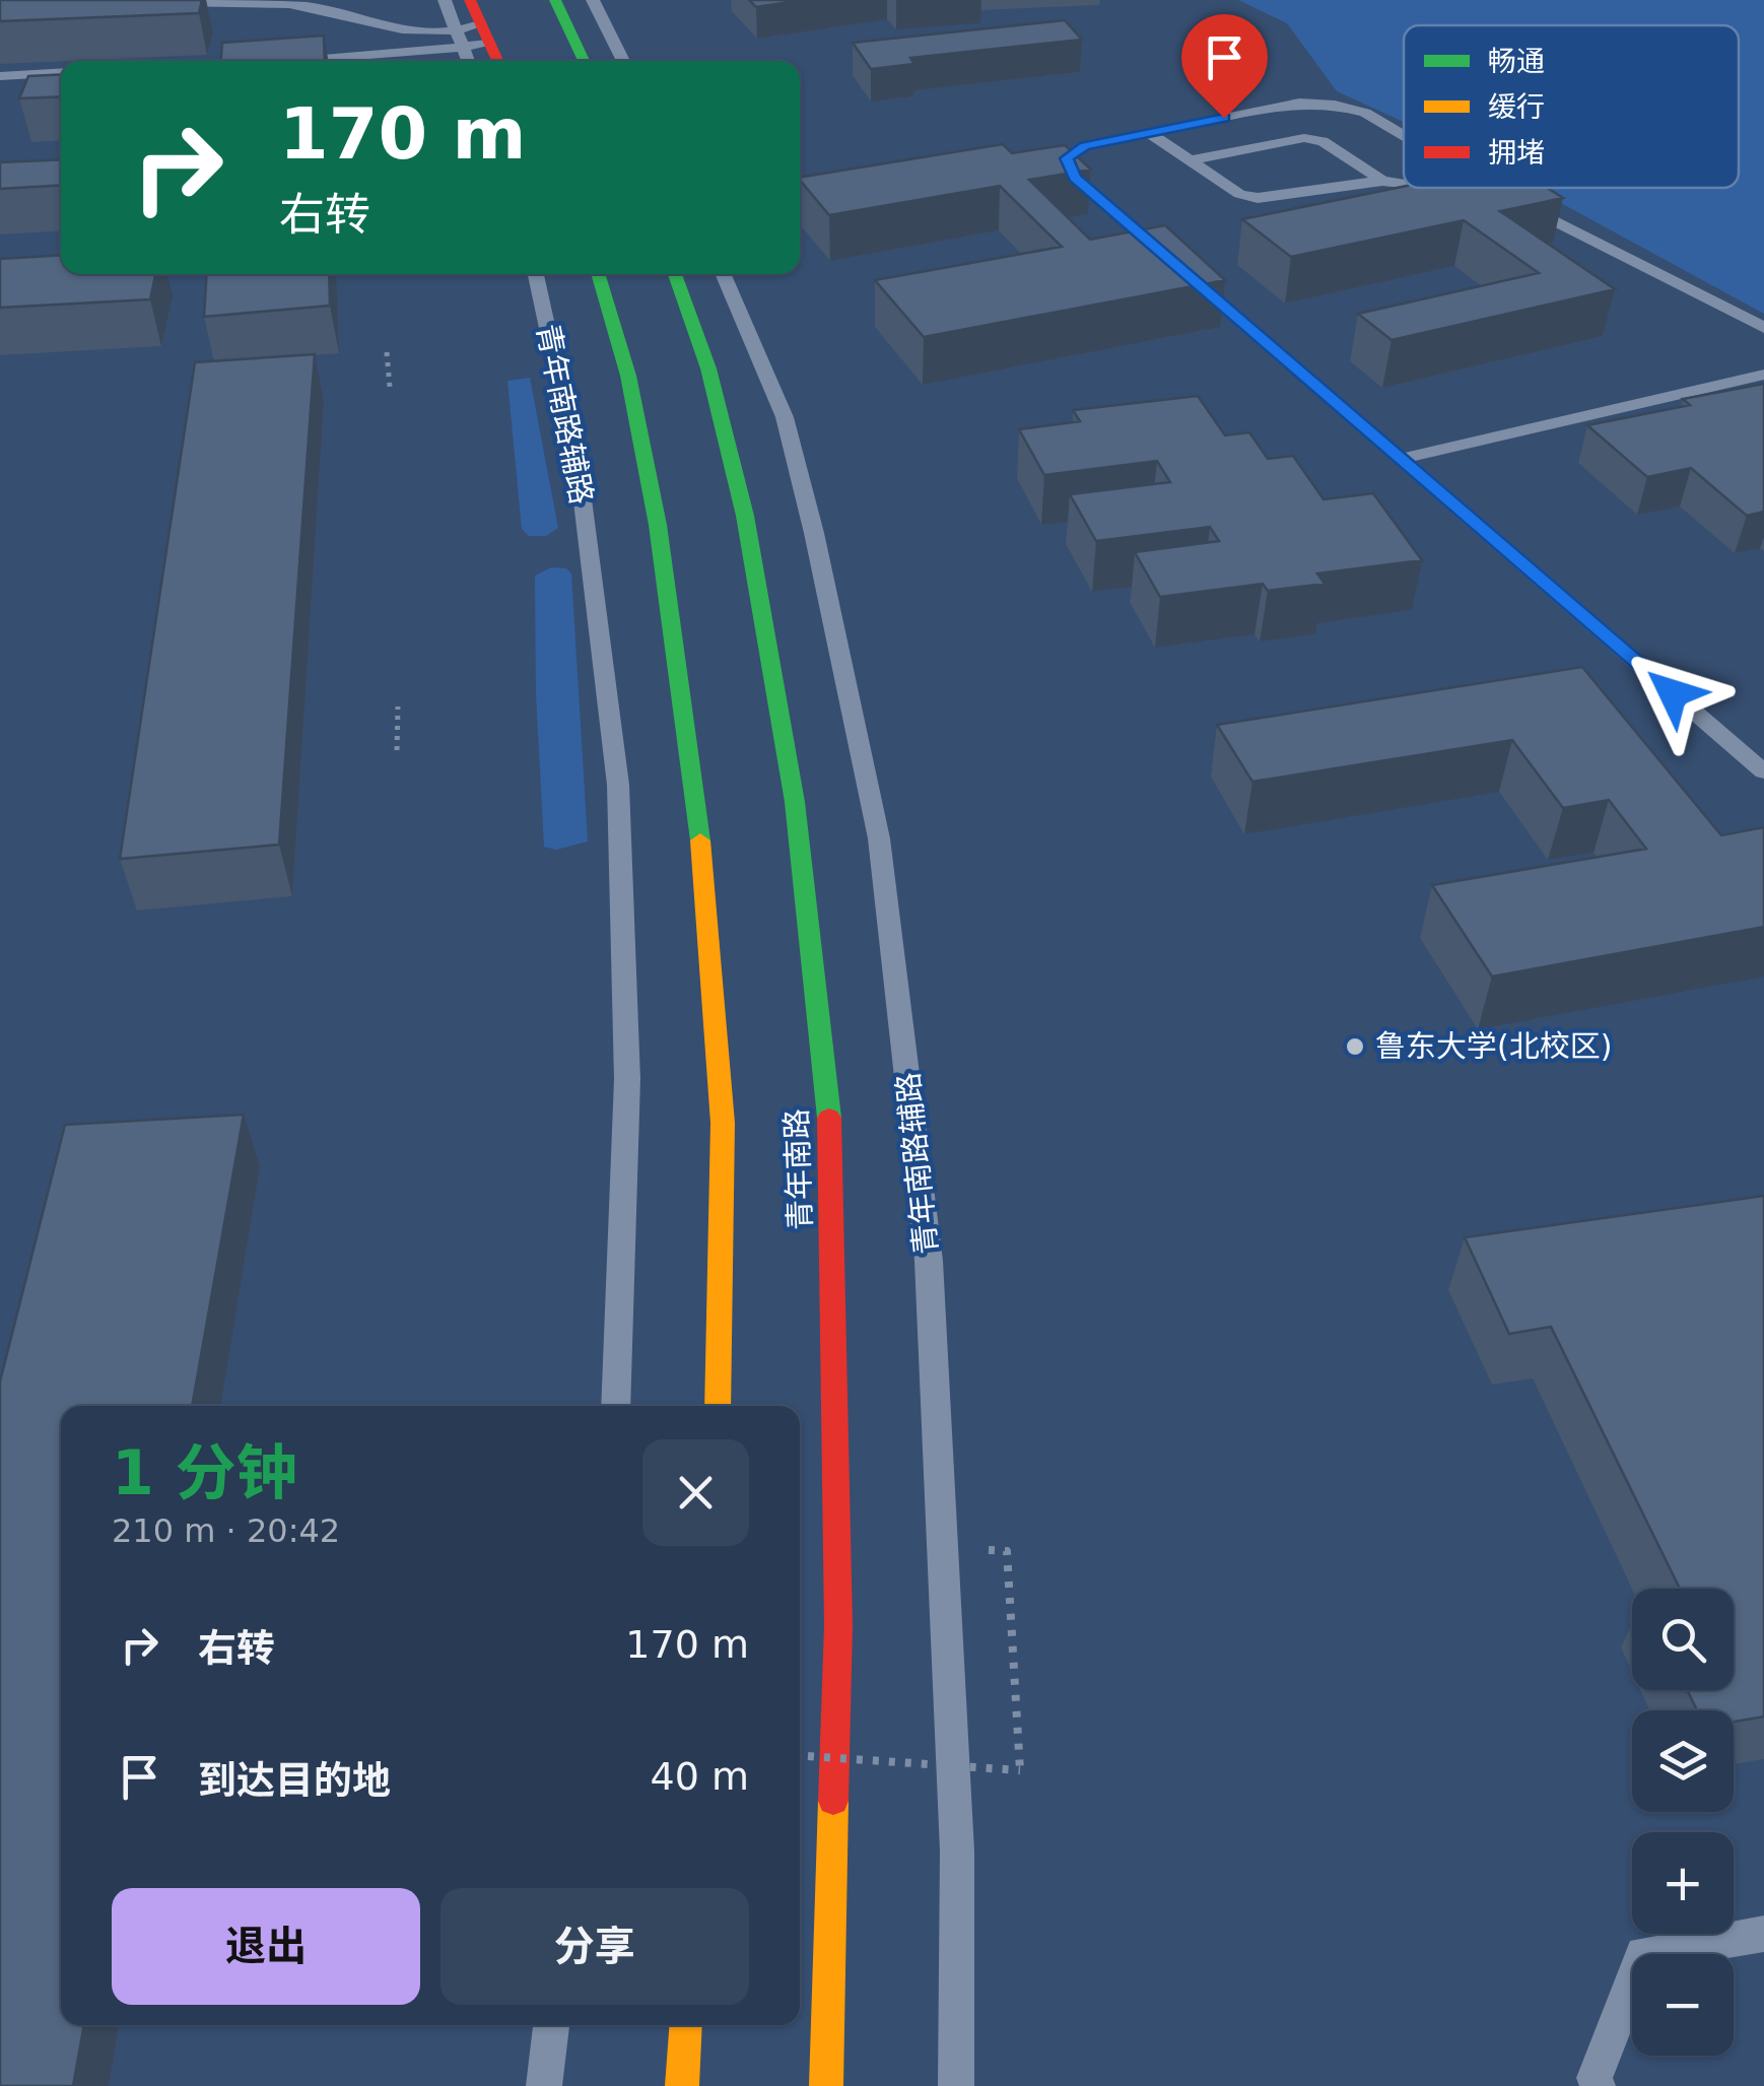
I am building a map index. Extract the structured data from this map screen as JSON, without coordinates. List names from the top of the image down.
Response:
{
  "streets": {
    "main road": ["青年南路"],
    "lane": ["青年南路辅路"]
  },
  "places": ["鲁东大学(北校区)"],
  "legend": ["畅通", "缓行", "拥堵"],
  "page": {
    "turn": ["170 m", "右转"],
    "heading": ["1 分钟", "210 m · 20:42"],
    "list": [
      {
        "name": "右转",
        "value": "170 m"
      },
      {
        "name": "到达目的地",
        "value": "40 m"
      }
    ],
    "map_buttons": ["+", "−"],
    "buttons": ["退出", "分享"]
  }
}
